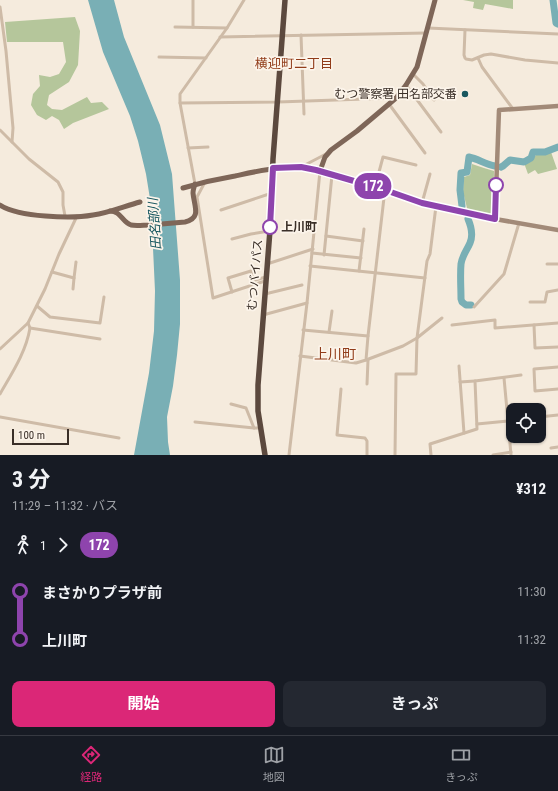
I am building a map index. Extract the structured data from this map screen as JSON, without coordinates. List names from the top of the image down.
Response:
{
  "streets": {
    "highway": ["むつバイパス"]
  },
  "districts": ["横迎町二丁目", "上川町"],
  "water": ["田名部川"],
  "places": ["むつ警察署 田名部交番", "上川町"],
  "lines": ["bus line 172"],
  "scale_bar": "100 m",
  "page": {
    "on_map": "172",
    "scale": "100 m",
    "heading": ["3 分", "11:29 – 11:32 · バス", "¥312"],
    "legs": ["1", "172"],
    "list": [
      {
        "name": "まさかりプラザ前",
        "value": "11:30"
      },
      {
        "name": "上川町",
        "value": "11:32"
      }
    ],
    "buttons": ["開始", "きっぷ"],
    "tabs": ["経路", "地図", "きっぷ"]
  }
}
